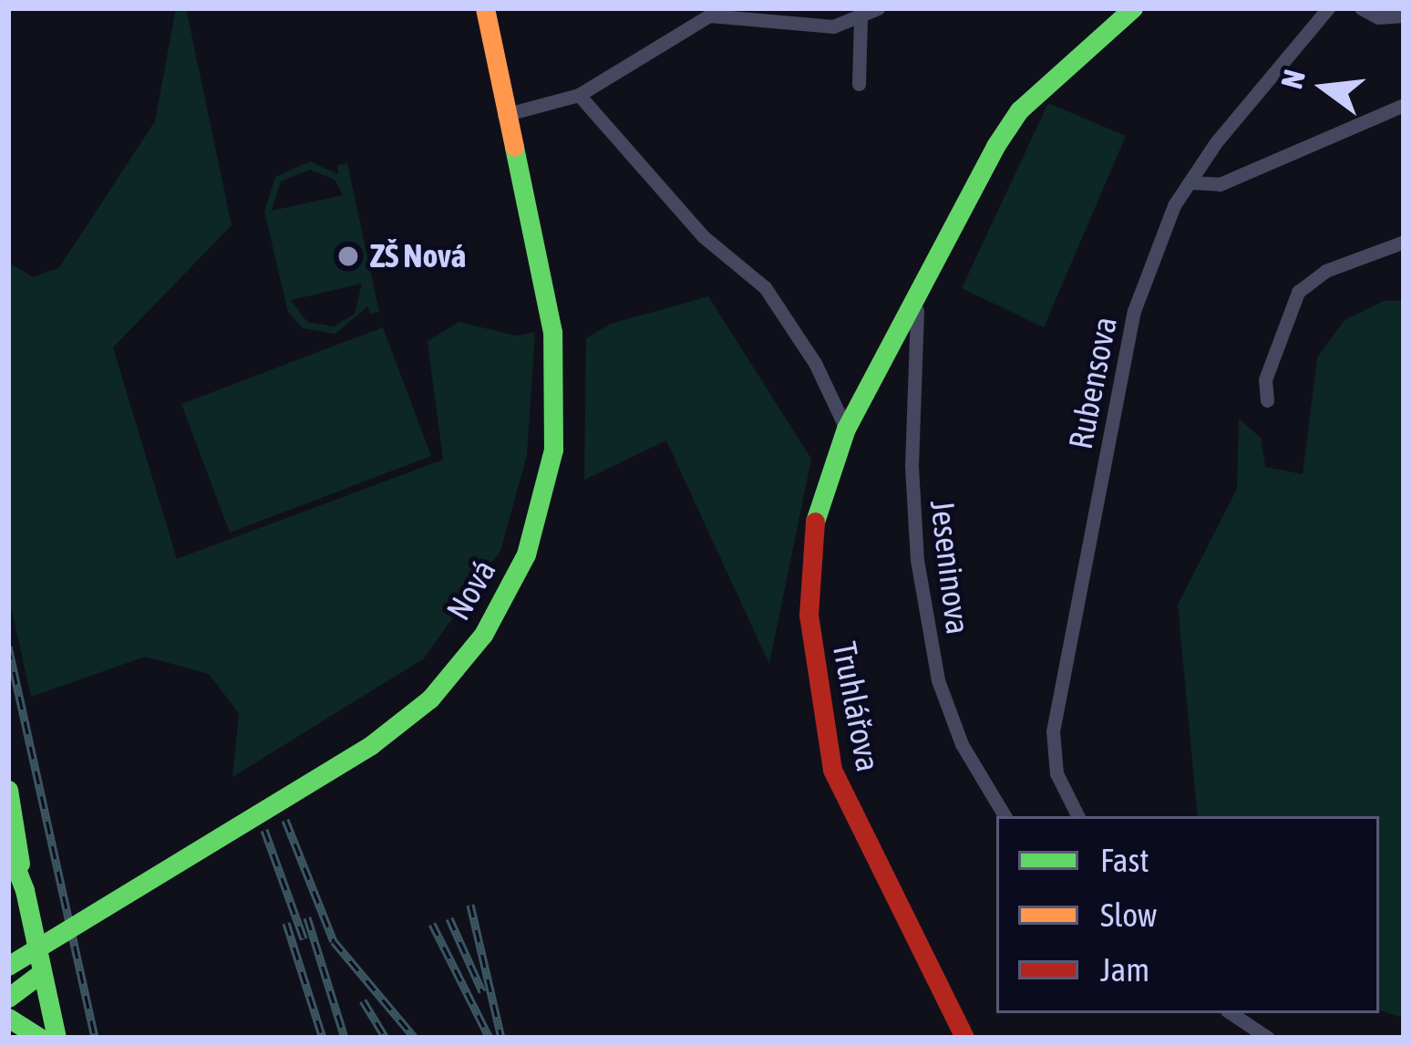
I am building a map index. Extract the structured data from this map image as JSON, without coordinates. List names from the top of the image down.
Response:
{
  "streets": {
    "street": [
      "Rubensova",
      "Jeseninova",
      "Nová",
      "Truhlářova"
    ]
  },
  "crossings": [
    ["Jeseninova", "Truhlářova"]
  ],
  "places": ["ZŠ Nová"],
  "legend": ["Fast", "Slow", "Jam"],
  "north": "left"
}
